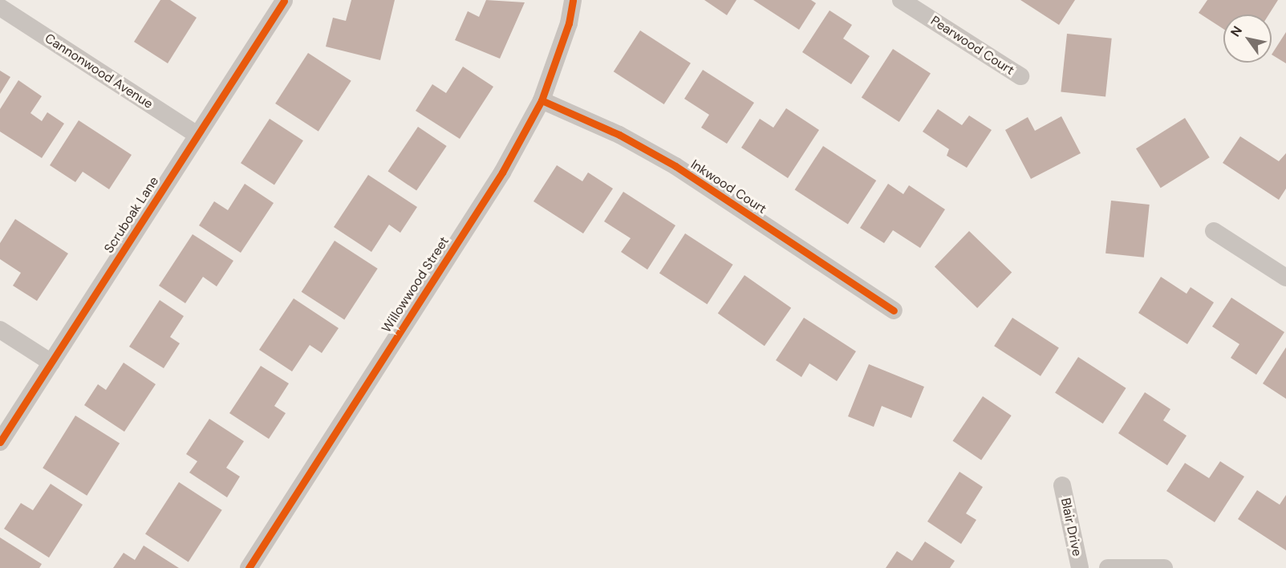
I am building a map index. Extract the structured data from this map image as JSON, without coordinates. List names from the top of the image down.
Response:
{
  "streets": {
    "street": [
      "Pearwood Court",
      "Cannonwood Avenue",
      "Inkwood Court",
      "Scruboak Lane",
      "Willowwood Street",
      "Blair Drive"
    ]
  },
  "crossings": [
    ["Cannonwood Avenue", "Scruboak Lane"],
    ["Inkwood Court", "Willowwood Street"]
  ],
  "north": "top left"
}
